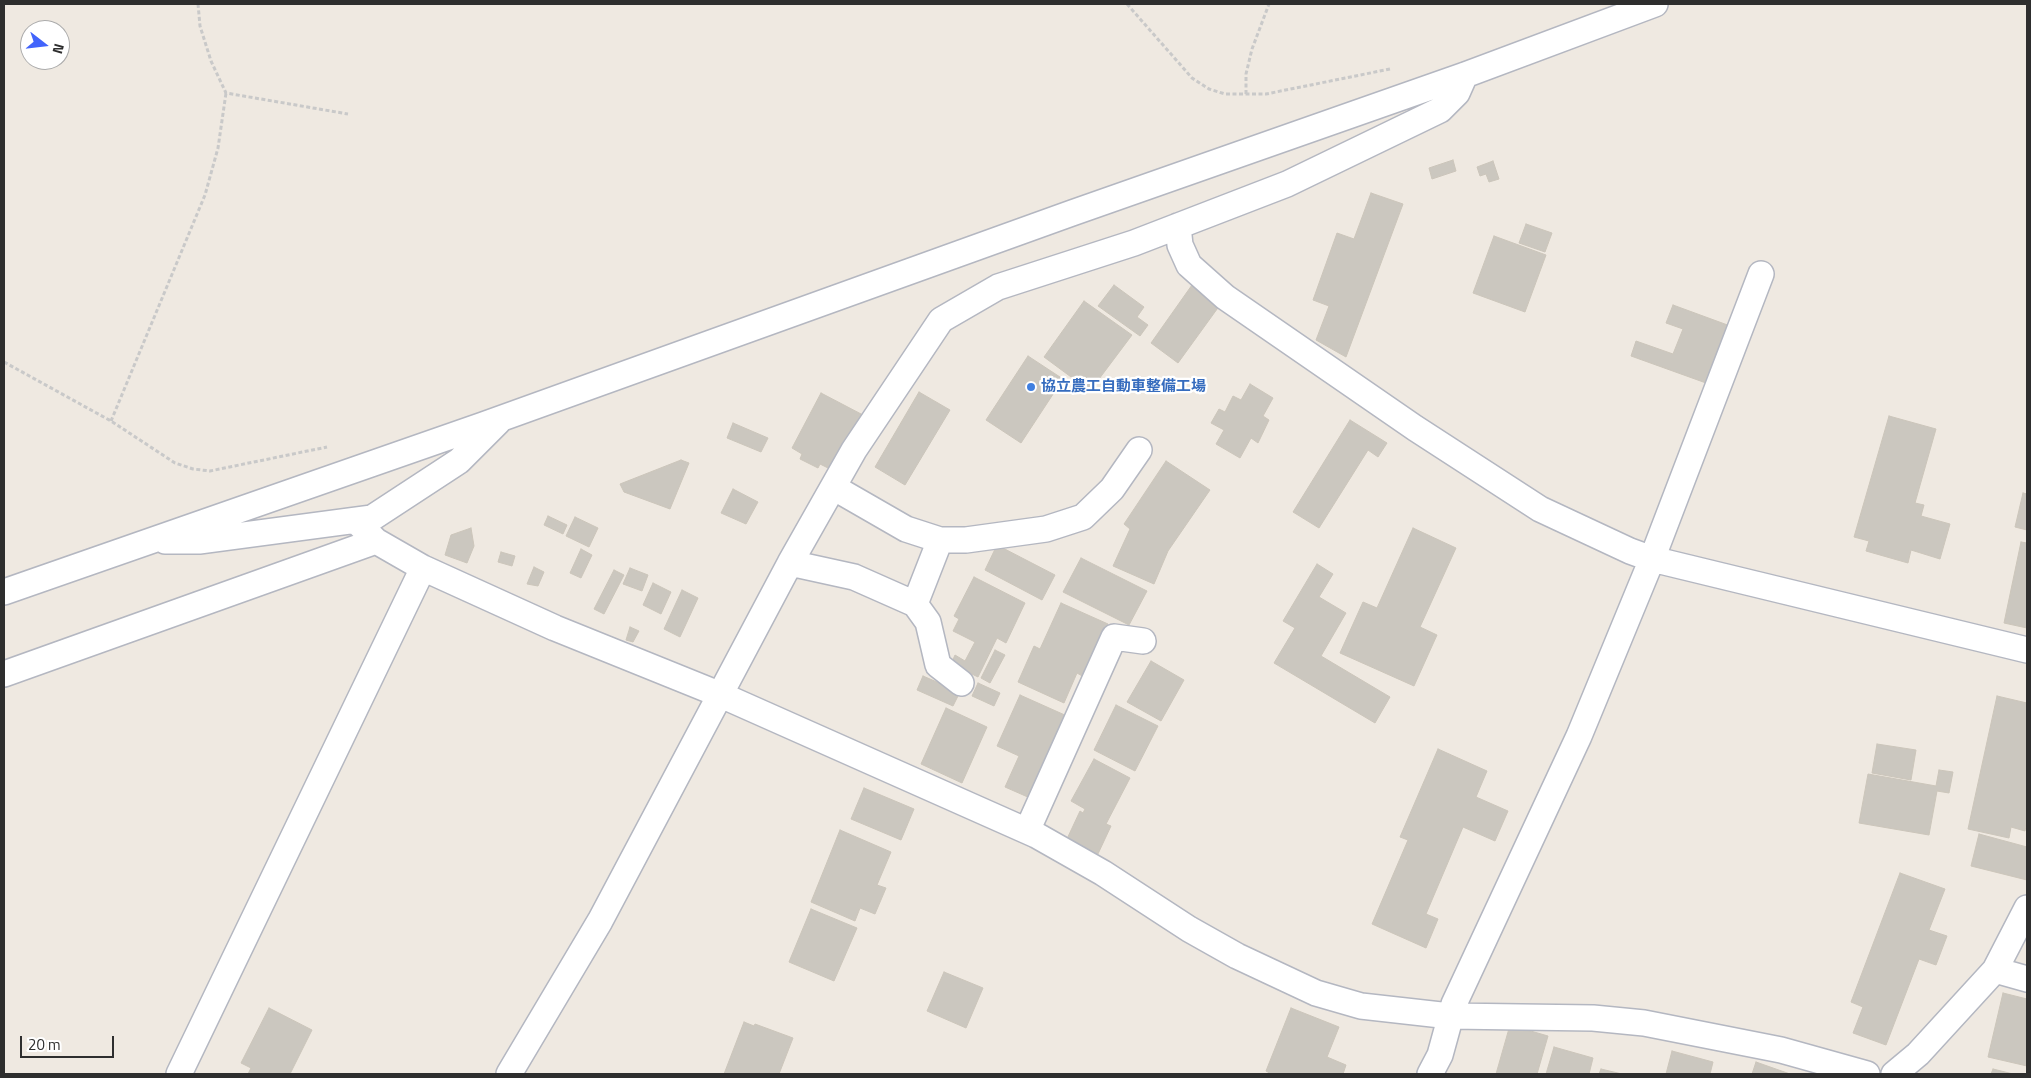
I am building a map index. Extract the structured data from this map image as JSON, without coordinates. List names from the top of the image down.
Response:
{
  "places": ["協立農工自動車整備工場"],
  "scale_bar": "20 m",
  "north": "right"
}
